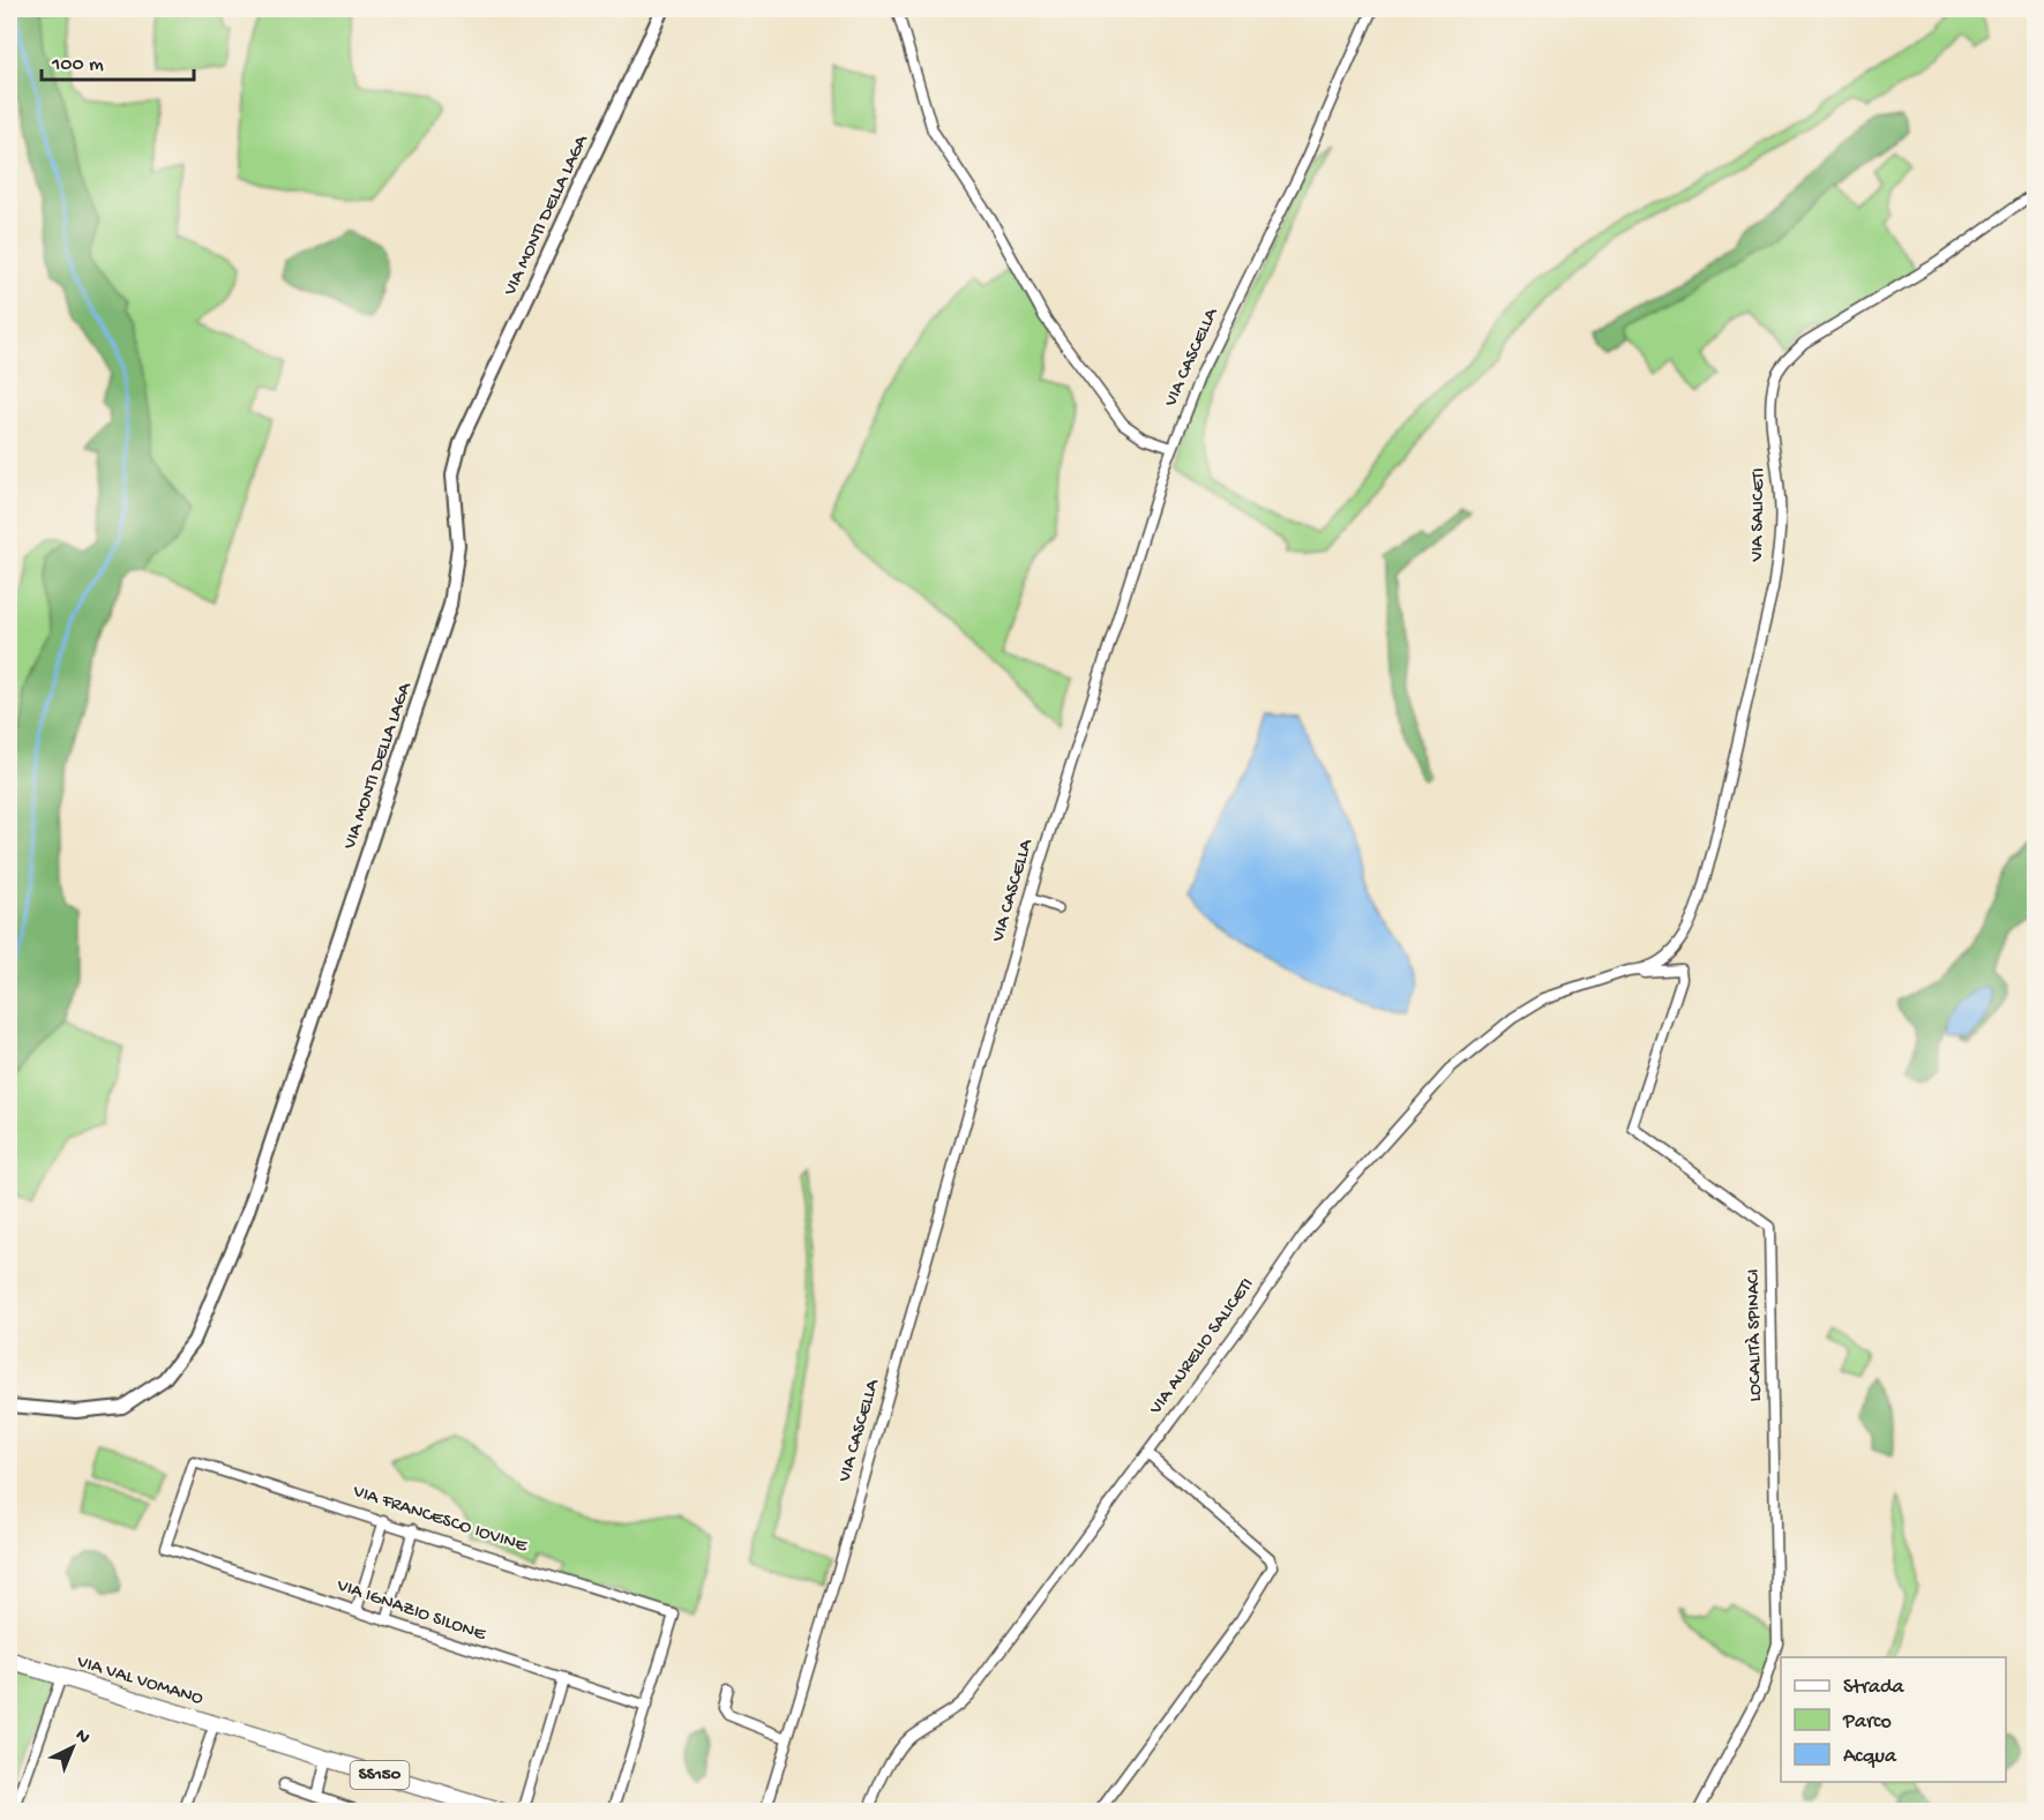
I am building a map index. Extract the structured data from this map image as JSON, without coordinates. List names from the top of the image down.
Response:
{
  "streets": {
    "main road": ["VIA VAL VOMANO", "SS150"],
    "street": [
      "VIA MONTI DELLA LAGA",
      "VIA CASCELLA",
      "VIA SALICETI",
      "LOCALITÀ SPINACI",
      "VIA AURELIO SALICETI",
      "VIA FRANCESCO IOVINE",
      "VIA IGNAZIO SILONE"
    ]
  },
  "crossings": [
    ["VIA SALICETI", "LOCALITÀ SPINACI"],
    ["VIA SALICETI", "VIA AURELIO SALICETI"],
    ["LOCALITÀ SPINACI", "VIA AURELIO SALICETI"],
    ["VIA FRANCESCO IOVINE", "VIA IGNAZIO SILONE"],
    ["VIA VAL VOMANO", "SS150"]
  ],
  "legend": ["Strada", "Parco", "Acqua"],
  "scale_bar": "100 m",
  "north": "top right"
}
